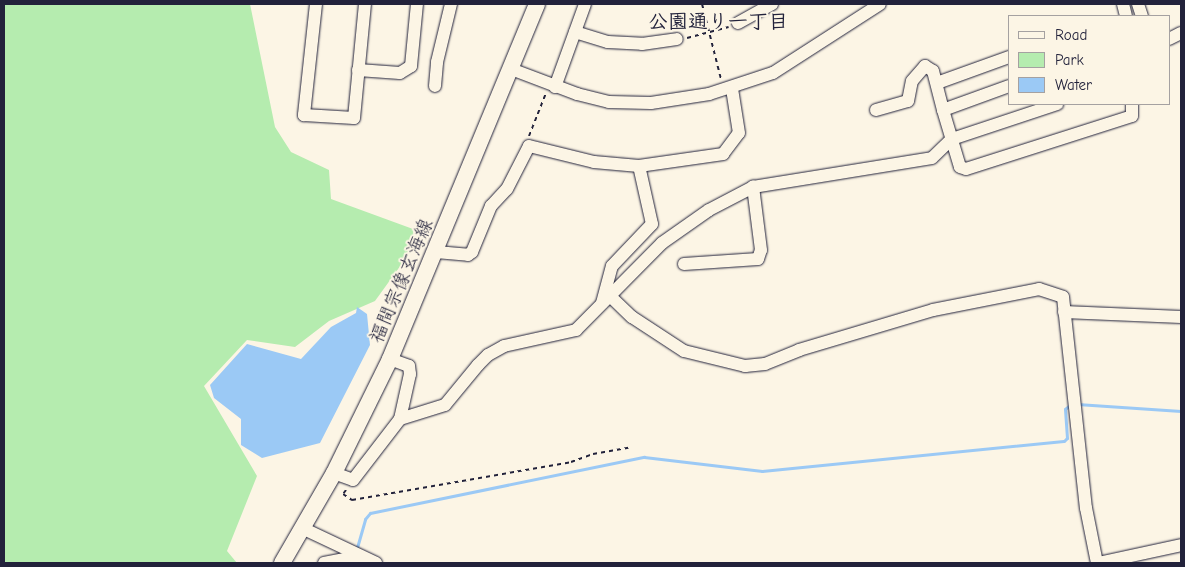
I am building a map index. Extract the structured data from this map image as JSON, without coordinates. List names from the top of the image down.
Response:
{
  "streets": {
    "main road": ["福間宗像玄海線"]
  },
  "districts": ["公園通り一丁目"],
  "legend": ["Road", "Park", "Water"]
}
